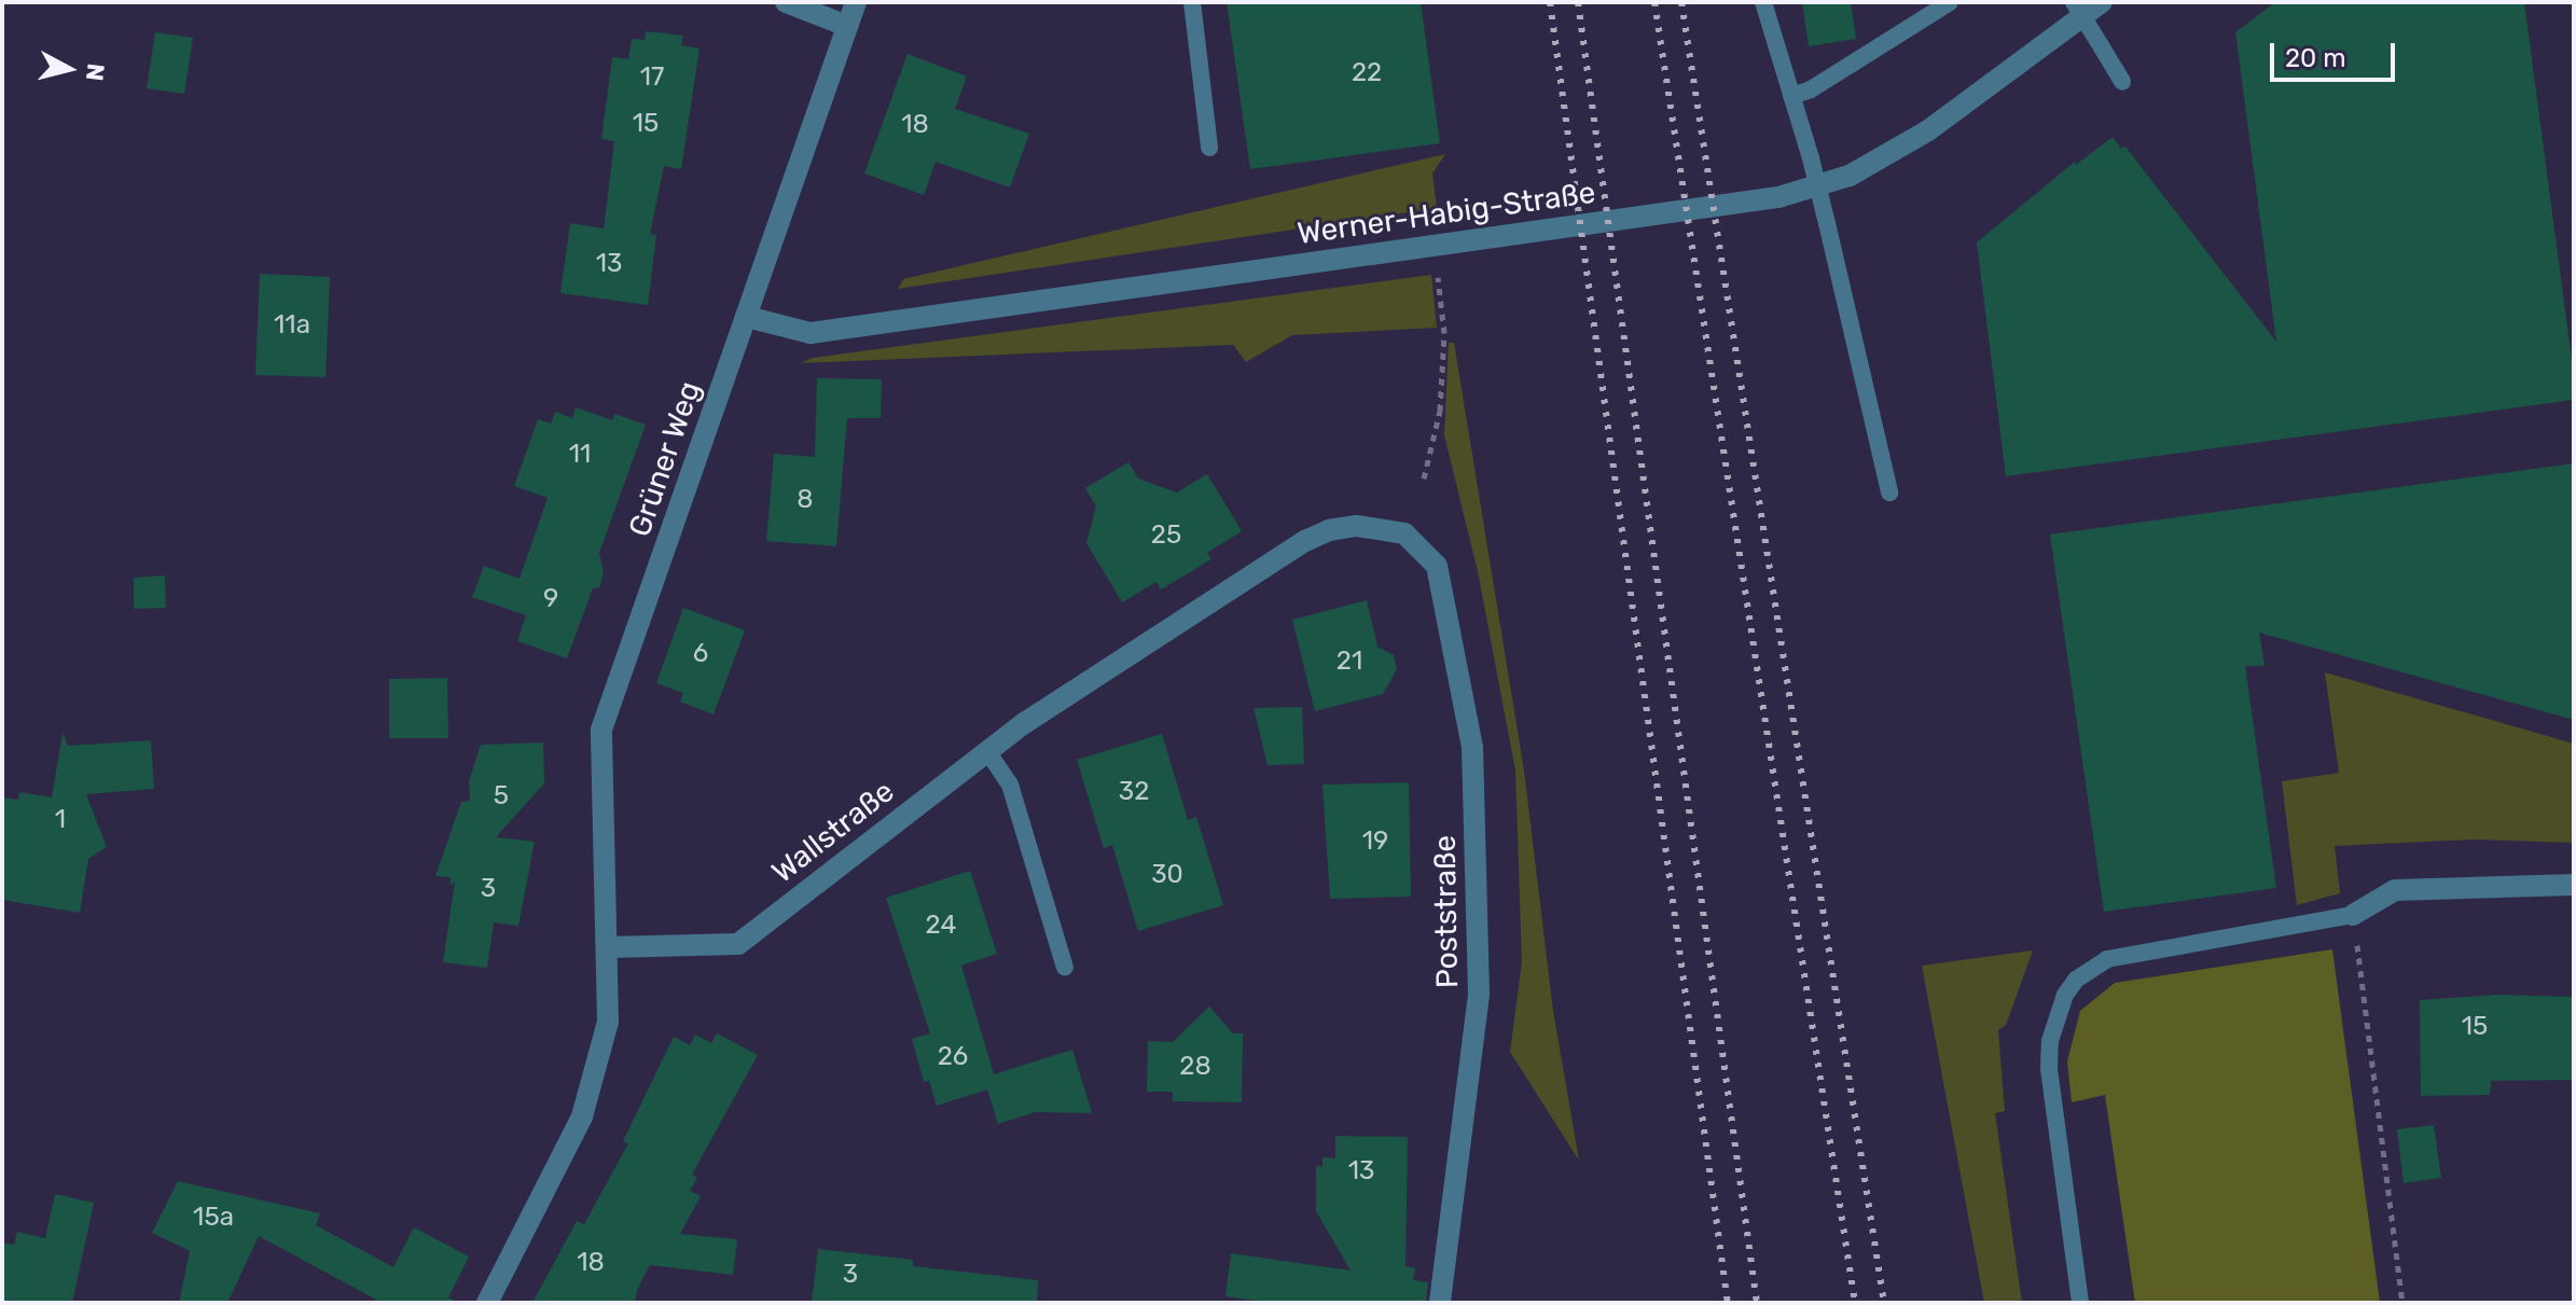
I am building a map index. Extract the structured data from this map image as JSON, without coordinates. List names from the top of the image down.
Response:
{
  "streets": {
    "street": [
      "Werner-Habig-Straße",
      "Grüner Weg",
      "Wallstraße",
      "Poststraße"
    ]
  },
  "crossings": [
    ["Werner-Habig-Straße", "Grüner Weg"],
    ["Grüner Weg", "Wallstraße"],
    ["Wallstraße", "Poststraße"]
  ],
  "house_numbers": [
    "22",
    "17",
    "15",
    "18",
    "13",
    "11a",
    "11",
    "8",
    "25",
    "9",
    "6",
    "21",
    "32",
    "5",
    "1",
    "19",
    "30",
    "3",
    "24",
    "15",
    "26",
    "28",
    "13",
    "15a",
    "18",
    "3"
  ],
  "scale_bar": "20 m",
  "north": "right"
}
